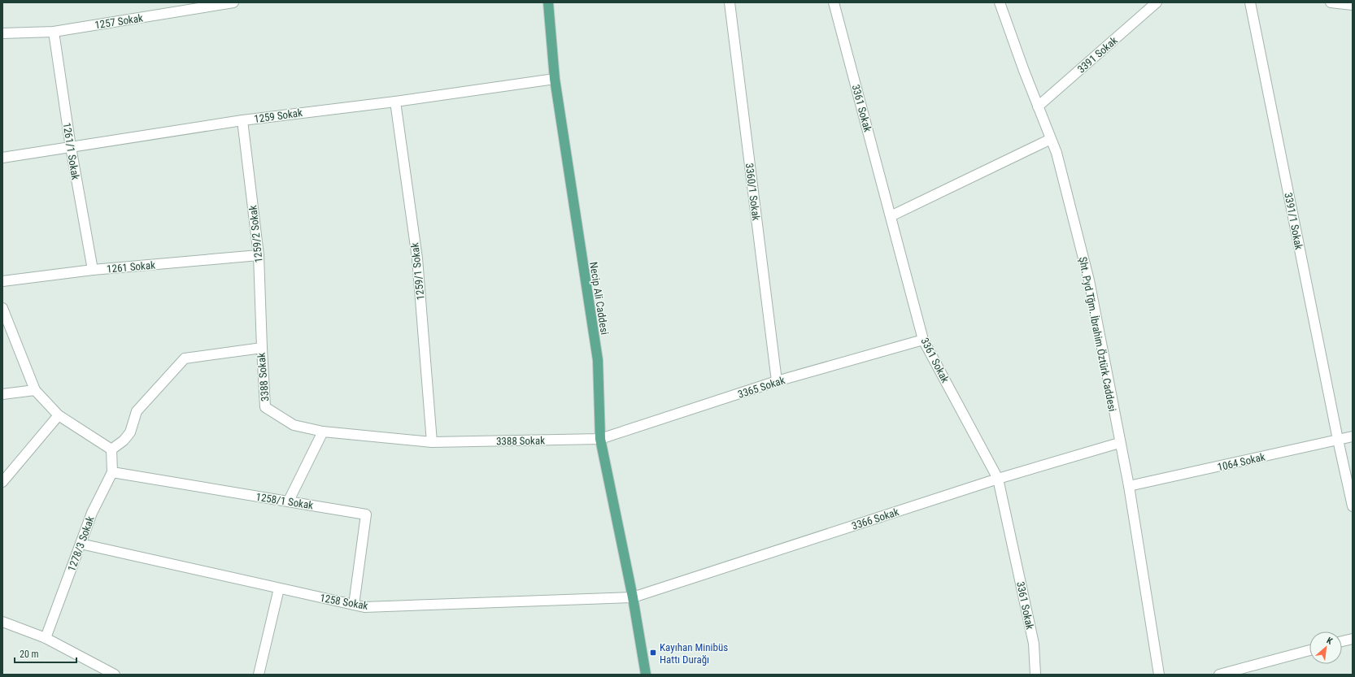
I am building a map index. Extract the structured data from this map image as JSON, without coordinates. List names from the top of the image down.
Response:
{
  "streets": {
    "main road": ["Necip Ali Caddesi"],
    "street": [
      "1257 Sokak",
      "3391 Sokak",
      "3361 Sokak",
      "1259 Sokak",
      "1261/1 Sokak",
      "3360/1 Sokak",
      "3391/1 Sokak",
      "1259/2 Sokak",
      "1261 Sokak",
      "1259/1 Sokak",
      "Şht. Pyd Tğm. İbrahim Öztürk Caddesi",
      "3388 Sokak",
      "3365 Sokak",
      "1064 Sokak",
      "1258/1 Sokak",
      "3366 Sokak",
      "1278/3 Sokak",
      "1258 Sokak"
    ]
  },
  "crossings": [
    ["1257 Sokak", "1261/1 Sokak"],
    ["3391 Sokak", "Şht. Pyd Tğm. İbrahim Öztürk Caddesi"],
    ["3361 Sokak", "3365 Sokak"],
    ["3361 Sokak", "3366 Sokak"],
    ["1259 Sokak", "1261/1 Sokak"],
    ["1259 Sokak", "1259/2 Sokak"],
    ["1259 Sokak", "1259/1 Sokak"],
    ["1259 Sokak", "Necip Ali Caddesi"],
    ["1261/1 Sokak", "1261 Sokak"],
    ["3360/1 Sokak", "3365 Sokak"],
    ["3391/1 Sokak", "1064 Sokak"],
    ["1259/2 Sokak", "1261 Sokak"],
    ["1259/2 Sokak", "3388 Sokak"],
    ["1259/1 Sokak", "3388 Sokak"],
    ["Necip Ali Caddesi", "3388 Sokak"],
    ["Necip Ali Caddesi", "3365 Sokak"],
    ["Necip Ali Caddesi", "3366 Sokak"],
    ["Necip Ali Caddesi", "1258 Sokak"],
    ["Şht. Pyd Tğm. İbrahim Öztürk Caddesi", "1064 Sokak"],
    ["Şht. Pyd Tğm. İbrahim Öztürk Caddesi", "3366 Sokak"],
    ["3388 Sokak", "3365 Sokak"],
    ["3388 Sokak", "1278/3 Sokak"],
    ["1258/1 Sokak", "1278/3 Sokak"],
    ["1258/1 Sokak", "1258 Sokak"],
    ["3366 Sokak", "1258 Sokak"],
    ["1278/3 Sokak", "1258 Sokak"]
  ],
  "places": {
    "transit": ["Kayıhan Minibüs Hattı Durağı"]
  },
  "scale_bar": "20 m",
  "north": "top right"
}
